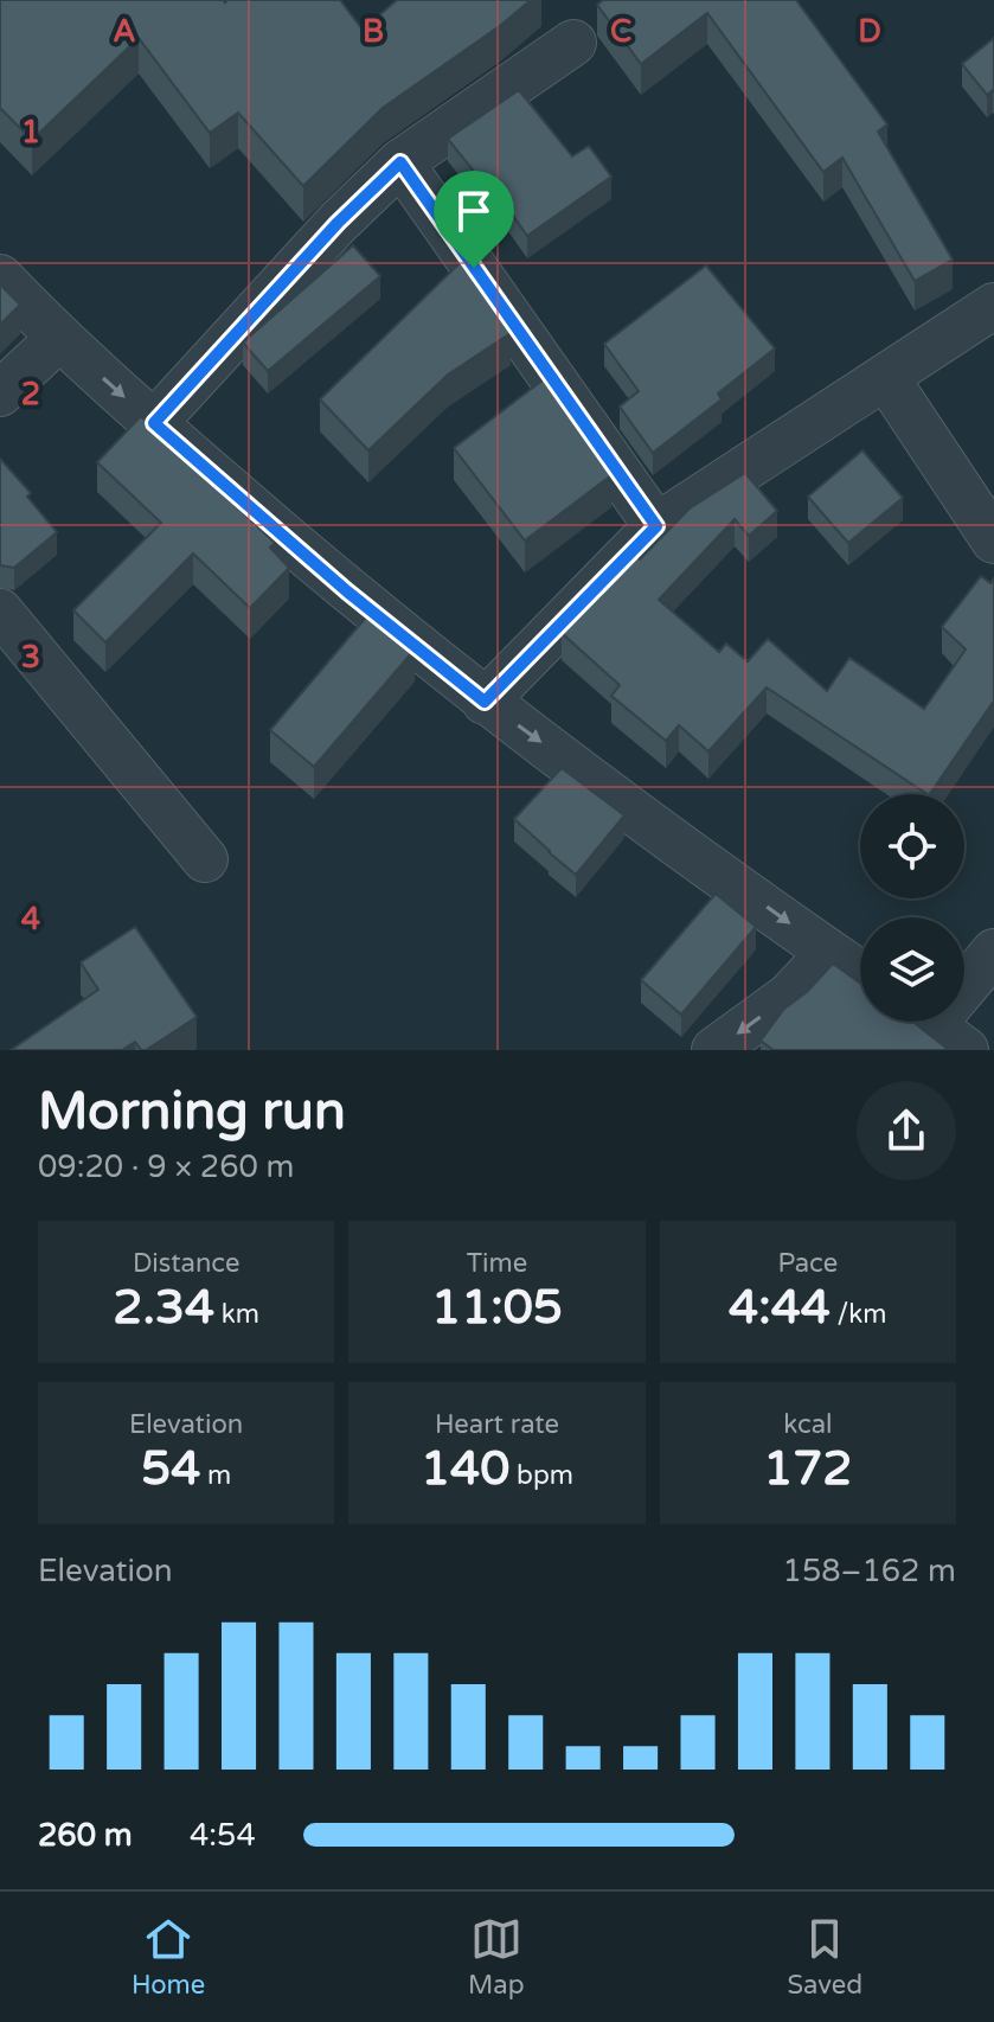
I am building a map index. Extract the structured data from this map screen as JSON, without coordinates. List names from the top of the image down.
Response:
{
  "page": {
    "heading": ["Morning run", "09:20 · 9 × 260 m"],
    "stats": [
      ["Distance", "2.34 km"],
      ["Time", "11:05"],
      ["Pace", "4:44 /km"],
      ["Elevation", "54 m"],
      ["Heart rate", "140 bpm"],
      ["kcal", "172"]
    ],
    "chart": ["Elevation", "158–162 m"],
    "list": [
      {
        "name": "260 m",
        "note": "4:54"
      }
    ],
    "tabs": ["Home", "Map", "Saved"]
  },
  "grid": {
    "columns": [
      "A",
      "B",
      "C",
      "D"
    ],
    "rows": [
      "1",
      "2",
      "3",
      "4"
    ]
  }
}
